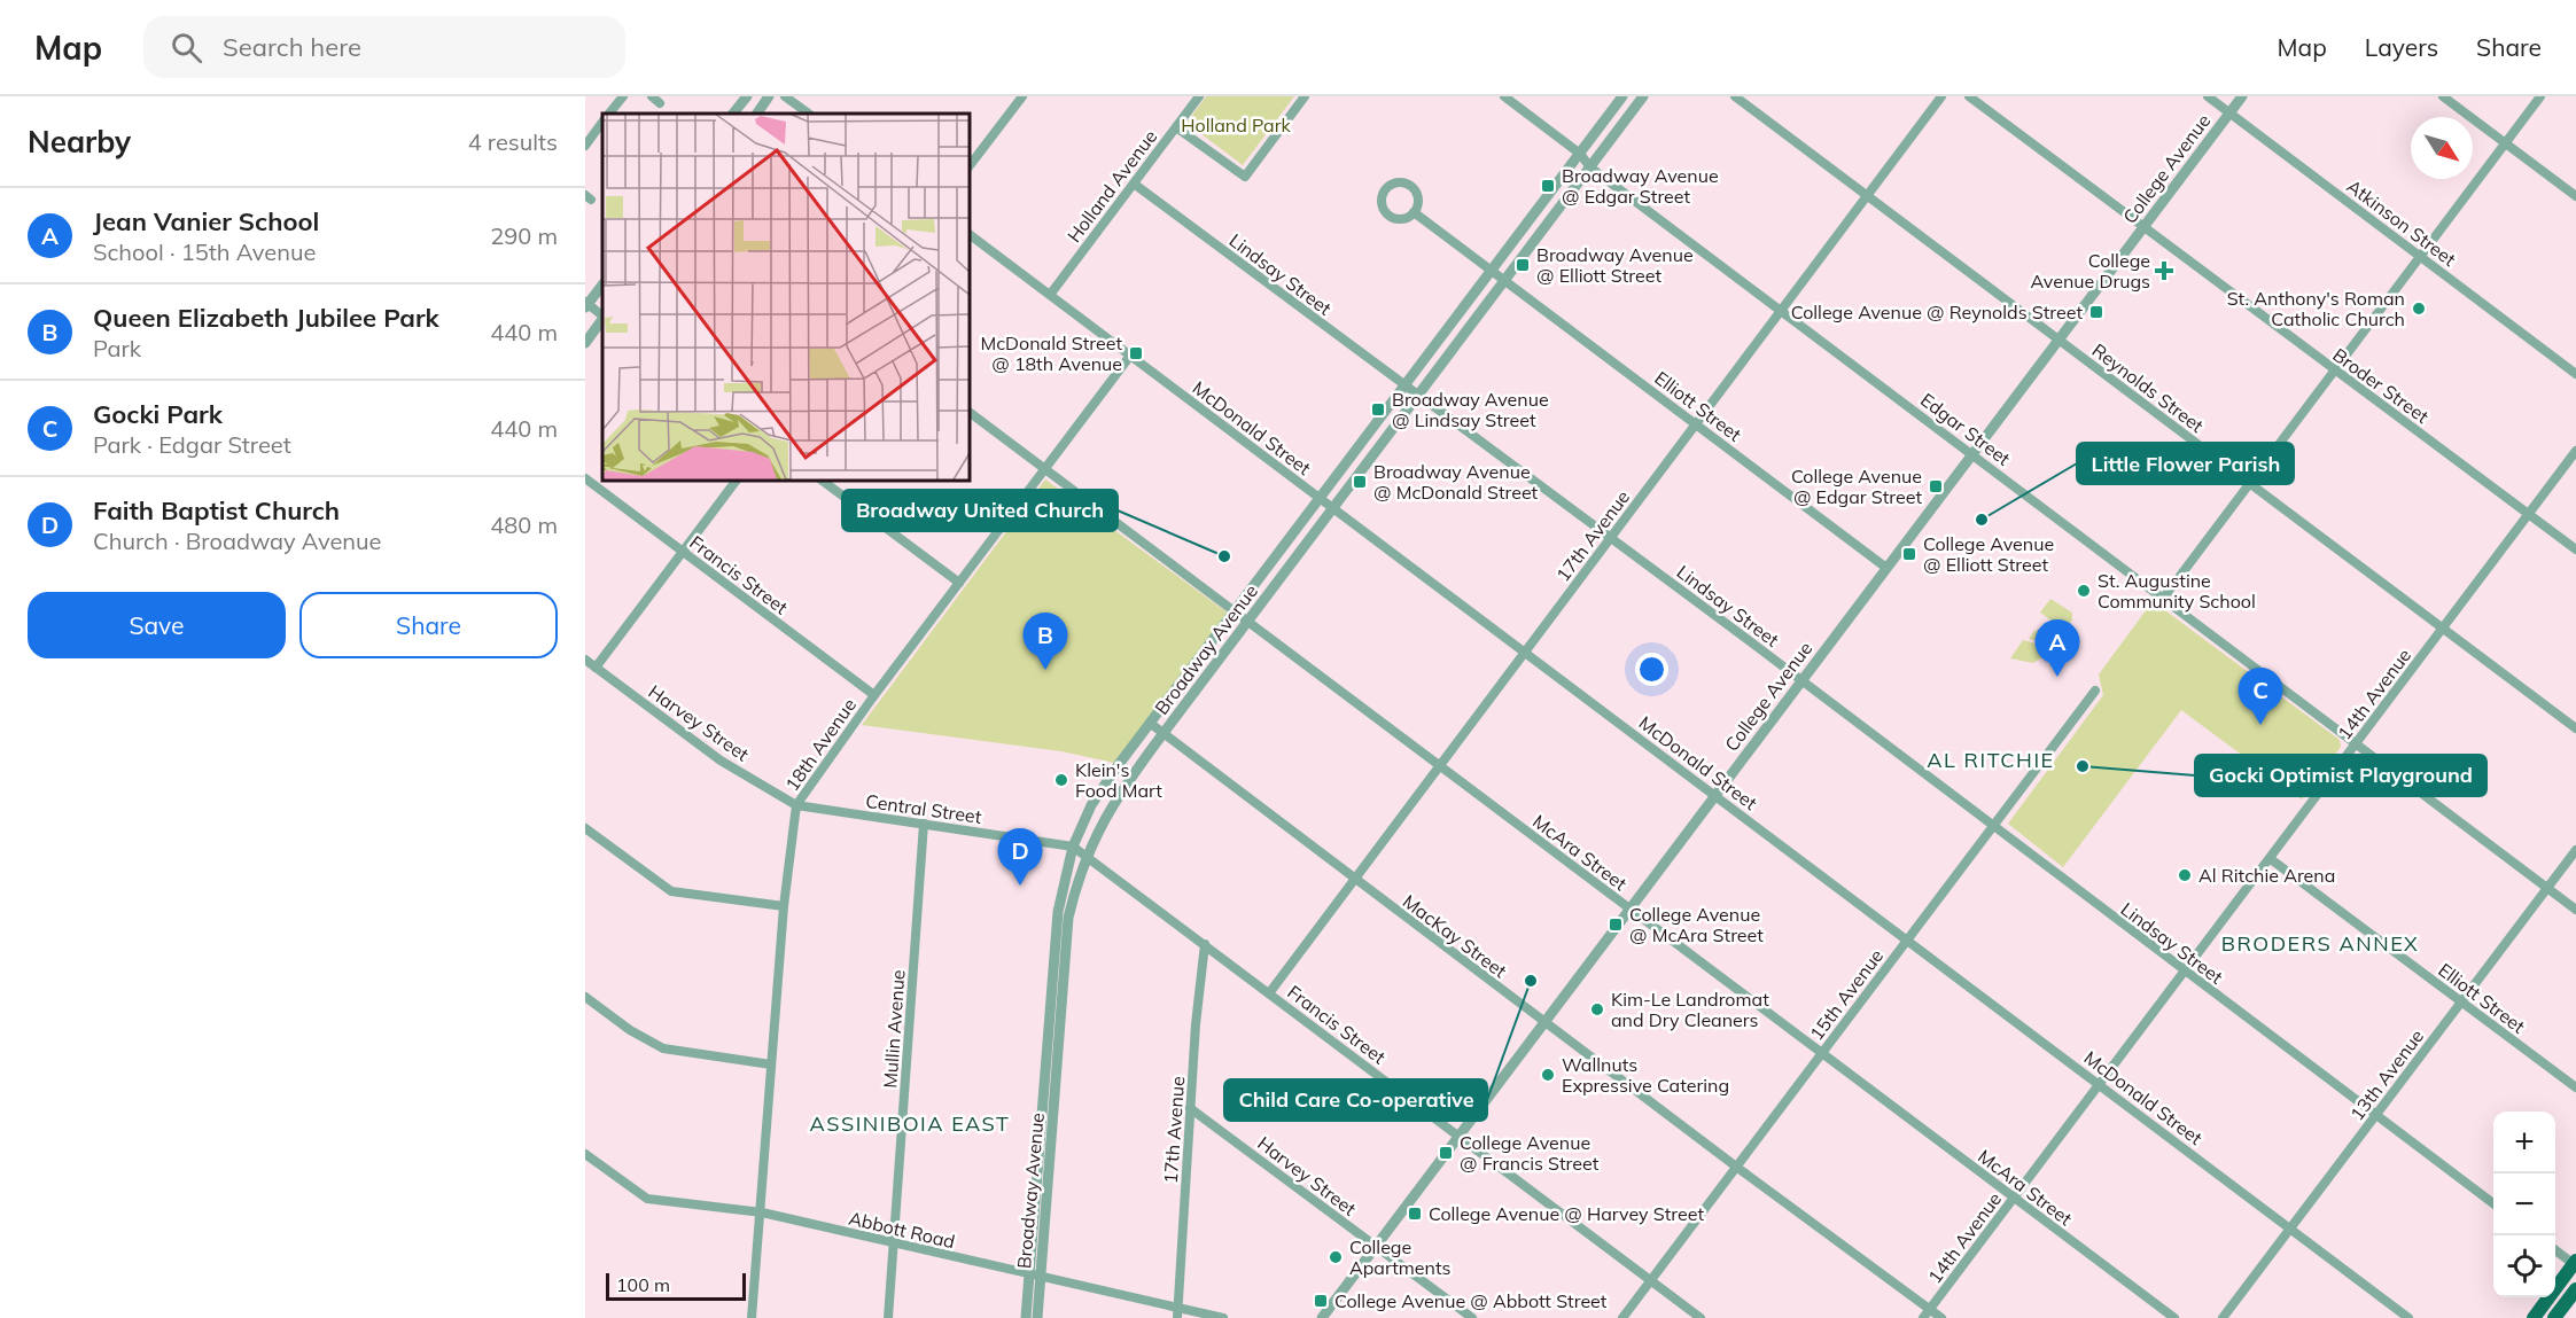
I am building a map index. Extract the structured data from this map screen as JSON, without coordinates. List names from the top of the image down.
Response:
{
  "streets": {
    "street": [
      "College Avenue",
      "Holland Avenue",
      "Atkinson Street",
      "Lindsay Street",
      "Broder Street",
      "Reynolds Street",
      "Elliott Street",
      "McDonald Street",
      "Edgar Street",
      "17th Avenue",
      "Francis Street",
      "Broadway Avenue",
      "14th Avenue",
      "Harvey Street",
      "18th Avenue",
      "Central Street",
      "McAra Street",
      "MacKay Street",
      "15th Avenue",
      "Mullin Avenue",
      "13th Avenue",
      "Abbott Road"
    ]
  },
  "crossings": [
    ["College Avenue", "Atkinson Street"],
    ["College Avenue", "Lindsay Street"],
    ["College Avenue", "Broder Street"],
    ["College Avenue", "Reynolds Street"],
    ["College Avenue", "Elliott Street"],
    ["College Avenue", "McDonald Street"],
    ["College Avenue", "Edgar Street"],
    ["College Avenue", "Francis Street"],
    ["College Avenue", "Harvey Street"],
    ["College Avenue", "McAra Street"],
    ["College Avenue", "MacKay Street"],
    ["Holland Avenue", "Lindsay Street"],
    ["Holland Avenue", "McDonald Street"],
    ["Lindsay Street", "17th Avenue"],
    ["Lindsay Street", "Broadway Avenue"],
    ["Lindsay Street", "14th Avenue"],
    ["Lindsay Street", "15th Avenue"],
    ["Lindsay Street", "13th Avenue"],
    ["Broder Street", "14th Avenue"],
    ["Reynolds Street", "17th Avenue"],
    ["Reynolds Street", "14th Avenue"],
    ["Elliott Street", "17th Avenue"],
    ["Elliott Street", "Broadway Avenue"],
    ["Elliott Street", "14th Avenue"],
    ["Elliott Street", "13th Avenue"],
    ["McDonald Street", "17th Avenue"],
    ["McDonald Street", "Broadway Avenue"],
    ["McDonald Street", "14th Avenue"],
    ["McDonald Street", "18th Avenue"],
    ["McDonald Street", "15th Avenue"],
    ["McDonald Street", "13th Avenue"],
    ["Edgar Street", "17th Avenue"],
    ["Edgar Street", "Broadway Avenue"],
    ["Edgar Street", "14th Avenue"],
    ["Edgar Street", "13th Avenue"],
    ["17th Avenue", "Francis Street"],
    ["17th Avenue", "Harvey Street"],
    ["17th Avenue", "McAra Street"],
    ["17th Avenue", "MacKay Street"],
    ["17th Avenue", "Abbott Road"],
    ["Francis Street", "Broadway Avenue"],
    ["Francis Street", "18th Avenue"],
    ["Francis Street", "Central Street"],
    ["Francis Street", "15th Avenue"],
    ["Broadway Avenue", "Central Street"],
    ["Broadway Avenue", "McAra Street"],
    ["Broadway Avenue", "MacKay Street"],
    ["Broadway Avenue", "Abbott Road"],
    ["14th Avenue", "McAra Street"],
    ["14th Avenue", "MacKay Street"],
    ["Harvey Street", "18th Avenue"],
    ["Harvey Street", "Central Street"],
    ["18th Avenue", "Central Street"],
    ["18th Avenue", "McAra Street"],
    ["18th Avenue", "Abbott Road"],
    ["Central Street", "Mullin Avenue"],
    ["McAra Street", "15th Avenue"],
    ["MacKay Street", "15th Avenue"],
    ["Mullin Avenue", "Abbott Road"]
  ],
  "districts": ["AL RITCHIE", "BRODERS ANNEX", "ASSINIBOIA EAST"],
  "parks": ["Holland Park"],
  "places": {
    "transit": [
      "Broadway Avenue @ Edgar Street",
      "Broadway Avenue @ Elliott Street",
      "College Avenue @ Reynolds Street",
      "McDonald Street @ 18th Avenue",
      "Broadway Avenue @ Lindsay Street",
      "Broadway Avenue @ McDonald Street",
      "College Avenue @ Edgar Street",
      "College Avenue @ Elliott Street",
      "College Avenue @ McAra Street",
      "College Avenue @ Francis Street",
      "College Avenue @ Harvey Street",
      "College Avenue @ Abbott Street"
    ],
    "health": ["College Avenue Drugs"],
    "other": [
      "St. Anthony's Roman Catholic Church",
      "Little Flower Parish",
      "Broadway United Church",
      "St. Augustine Community School",
      "Gocki Optimist Playground",
      "Klein's Food Mart",
      "Al Ritchie Arena",
      "Child Care Co-operative",
      "Kim-Le Landromat and Dry Cleaners",
      "Wallnuts Expressive Catering",
      "College Apartments"
    ]
  },
  "scale_bar": "100 m",
  "north": "bottom right",
  "page": {
    "header": "Map",
    "search": "Search here",
    "nav": ["Map", "Layers", "Share"],
    "heading": ["Nearby", "4 results"],
    "list": [
      {
        "mark": "A",
        "name": "Jean Vanier School",
        "note": "School · 15th Avenue",
        "value": "290 m"
      },
      {
        "mark": "B",
        "name": "Queen Elizabeth Jubilee Park",
        "note": "Park",
        "value": "440 m"
      },
      {
        "mark": "C",
        "name": "Gocki Park",
        "note": "Park · Edgar Street",
        "value": "440 m"
      },
      {
        "mark": "D",
        "name": "Faith Baptist Church",
        "note": "Church · Broadway Avenue",
        "value": "480 m"
      }
    ],
    "buttons": ["Save", "Share"],
    "pins": [
      "B",
      "A",
      "C",
      "D"
    ],
    "map_buttons": ["+", "−"],
    "scale": "100 m"
  }
}
